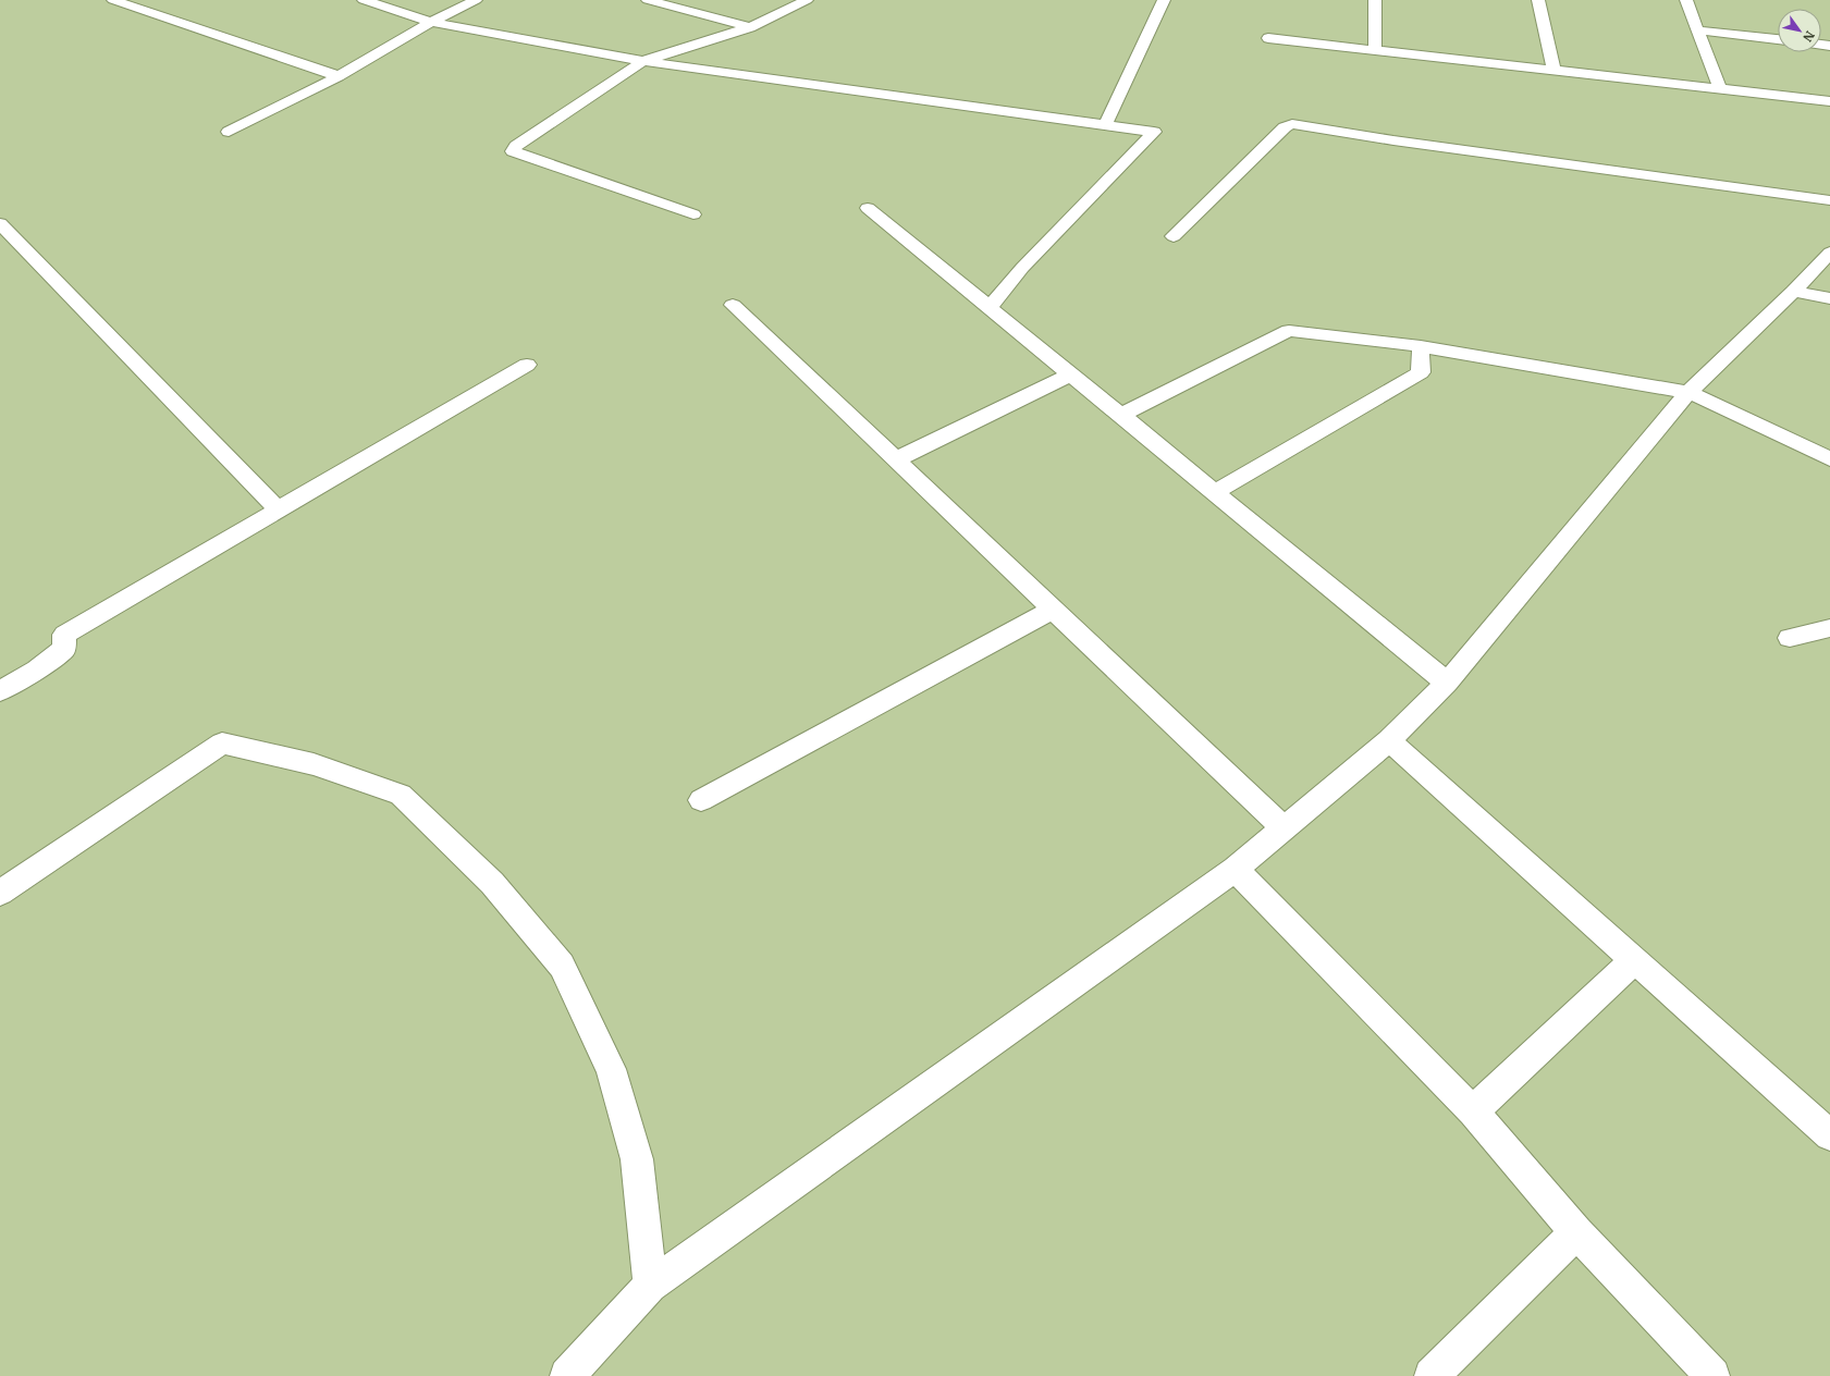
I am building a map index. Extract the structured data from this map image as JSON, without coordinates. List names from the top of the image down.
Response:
{
  "north": "bottom right"
}
